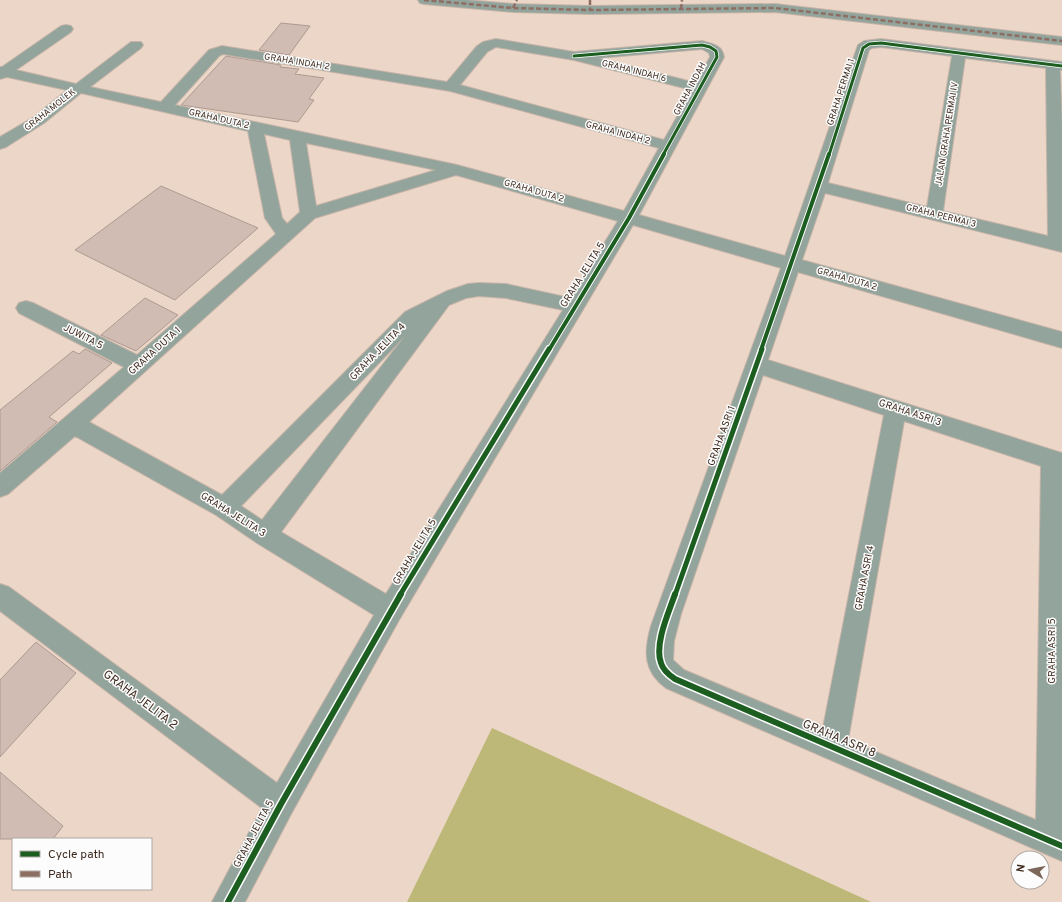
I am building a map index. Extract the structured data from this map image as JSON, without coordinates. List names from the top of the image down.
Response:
{
  "streets": {
    "street": [
      "GRAHA INDAH 2",
      "GRAHA INDAH 6",
      "GRAHA INDAH",
      "GRAHA PERMAI 1",
      "GRAHA MOLEK",
      "GRAHA DUTA 2",
      "JALAN GRAHA PERMAI IV",
      "GRAHA PERMAI 3",
      "GRAHA JELITA 5",
      "JUWITA 5",
      "GRAHA DUTA 1",
      "GRAHA JELITA 4",
      "GRAHA ASRI 3",
      "GRAHA ASRI 1",
      "GRAHA JELITA 3",
      "GRAHA ASRI 4",
      "GRAHA ASRI 5",
      "GRAHA JELITA 2",
      "GRAHA ASRI 8"
    ]
  },
  "crossings": [
    ["GRAHA INDAH 2", "GRAHA INDAH 6"],
    ["GRAHA INDAH 2", "GRAHA INDAH"],
    ["GRAHA INDAH 2", "GRAHA DUTA 2"],
    ["GRAHA INDAH 6", "GRAHA INDAH"],
    ["GRAHA INDAH", "GRAHA DUTA 2"],
    ["GRAHA INDAH", "GRAHA JELITA 5"],
    ["GRAHA PERMAI 1", "GRAHA DUTA 2"],
    ["GRAHA PERMAI 1", "JALAN GRAHA PERMAI IV"],
    ["GRAHA PERMAI 1", "GRAHA PERMAI 3"],
    ["GRAHA PERMAI 1", "GRAHA ASRI 1"],
    ["GRAHA MOLEK", "GRAHA DUTA 2"],
    ["GRAHA DUTA 2", "GRAHA JELITA 5"],
    ["GRAHA DUTA 2", "GRAHA DUTA 1"],
    ["GRAHA DUTA 2", "GRAHA ASRI 1"],
    ["JALAN GRAHA PERMAI IV", "GRAHA PERMAI 3"],
    ["GRAHA JELITA 5", "GRAHA JELITA 4"],
    ["GRAHA JELITA 5", "GRAHA JELITA 3"],
    ["GRAHA JELITA 5", "GRAHA JELITA 2"],
    ["JUWITA 5", "GRAHA DUTA 1"],
    ["GRAHA DUTA 1", "GRAHA JELITA 3"],
    ["GRAHA JELITA 4", "GRAHA JELITA 3"],
    ["GRAHA ASRI 3", "GRAHA ASRI 1"],
    ["GRAHA ASRI 3", "GRAHA ASRI 4"],
    ["GRAHA ASRI 3", "GRAHA ASRI 5"],
    ["GRAHA ASRI 1", "GRAHA ASRI 8"],
    ["GRAHA ASRI 4", "GRAHA ASRI 8"],
    ["GRAHA ASRI 5", "GRAHA ASRI 8"]
  ],
  "legend": ["Cycle path", "Path"],
  "north": "left"
}
